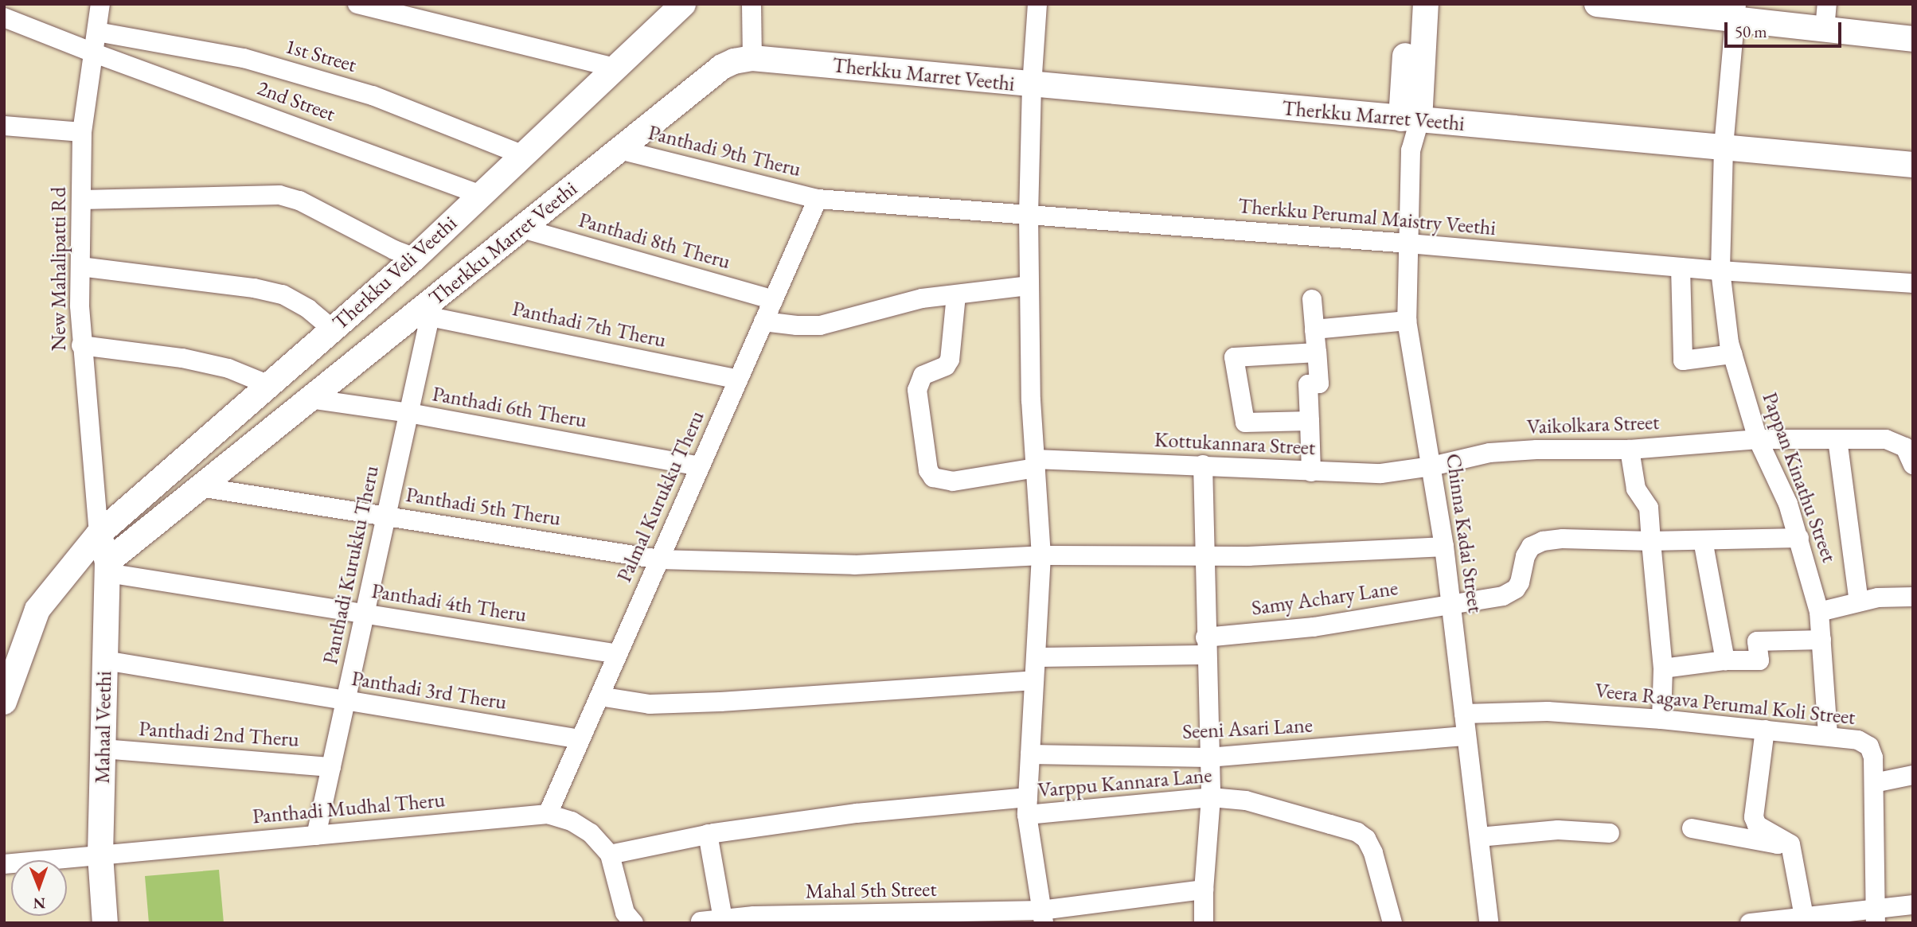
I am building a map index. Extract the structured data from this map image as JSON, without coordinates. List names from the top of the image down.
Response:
{
  "streets": {
    "main road": ["Therkku Marret Veethi", "Therkku Veli Veethi", "Mahaal Veethi"],
    "street": [
      "1st Street",
      "2nd Street",
      "Panthadi 9th Theru",
      "Therkku Perumal Maistry Veethi",
      "Panthadi 8th Theru",
      "New Mahalipatti Rd",
      "Panthadi 7th Theru",
      "Panthadi 6th Theru",
      "Vaikolkara Street",
      "Kottukannara Street",
      "Pappan Kinathu Street",
      "Palmal Kurukku Theru",
      "Panthadi 5th Theru",
      "Chinna Kadai Street",
      "Panthadi Kurukku Theru",
      "Samy Achary Lane",
      "Panthadi 4th Theru",
      "Panthadi 3rd Theru",
      "Veera Ragava Perumal Koli Street",
      "Seeni Asari Lane",
      "Panthadi 2nd Theru",
      "Varppu Kannara Lane",
      "Panthadi Mudhal Theru",
      "Mahal 5th Street"
    ]
  },
  "crossings": [
    ["1st Street", "New Mahalipatti Rd"],
    ["1st Street", "Therkku Veli Veethi"],
    ["Therkku Marret Veethi", "Panthadi 9th Theru"],
    ["Therkku Marret Veethi", "Panthadi 8th Theru"],
    ["Therkku Marret Veethi", "Panthadi 7th Theru"],
    ["Therkku Marret Veethi", "Panthadi 6th Theru"],
    ["Therkku Marret Veethi", "Pappan Kinathu Street"],
    ["Therkku Marret Veethi", "Panthadi 5th Theru"],
    ["Therkku Marret Veethi", "Chinna Kadai Street"],
    ["Therkku Marret Veethi", "Panthadi Kurukku Theru"],
    ["Therkku Marret Veethi", "Panthadi 4th Theru"],
    ["Therkku Marret Veethi", "Mahaal Veethi"],
    ["2nd Street", "New Mahalipatti Rd"],
    ["2nd Street", "Therkku Veli Veethi"],
    ["Panthadi 9th Theru", "Therkku Perumal Maistry Veethi"],
    ["Panthadi 9th Theru", "Palmal Kurukku Theru"],
    ["Therkku Perumal Maistry Veethi", "Pappan Kinathu Street"],
    ["Therkku Perumal Maistry Veethi", "Palmal Kurukku Theru"],
    ["Therkku Perumal Maistry Veethi", "Chinna Kadai Street"],
    ["Panthadi 8th Theru", "Palmal Kurukku Theru"],
    ["New Mahalipatti Rd", "Therkku Veli Veethi"],
    ["New Mahalipatti Rd", "Mahaal Veethi"],
    ["Therkku Veli Veethi", "Mahaal Veethi"],
    ["Panthadi 7th Theru", "Palmal Kurukku Theru"],
    ["Panthadi 7th Theru", "Panthadi Kurukku Theru"],
    ["Panthadi 6th Theru", "Palmal Kurukku Theru"],
    ["Panthadi 6th Theru", "Panthadi Kurukku Theru"],
    ["Vaikolkara Street", "Kottukannara Street"],
    ["Vaikolkara Street", "Pappan Kinathu Street"],
    ["Vaikolkara Street", "Chinna Kadai Street"],
    ["Kottukannara Street", "Chinna Kadai Street"],
    ["Pappan Kinathu Street", "Samy Achary Lane"],
    ["Pappan Kinathu Street", "Veera Ragava Perumal Koli Street"],
    ["Palmal Kurukku Theru", "Panthadi 5th Theru"],
    ["Palmal Kurukku Theru", "Panthadi 4th Theru"],
    ["Palmal Kurukku Theru", "Panthadi 3rd Theru"],
    ["Palmal Kurukku Theru", "Panthadi Mudhal Theru"],
    ["Panthadi 5th Theru", "Chinna Kadai Street"],
    ["Panthadi 5th Theru", "Panthadi Kurukku Theru"],
    ["Chinna Kadai Street", "Samy Achary Lane"],
    ["Chinna Kadai Street", "Veera Ragava Perumal Koli Street"],
    ["Chinna Kadai Street", "Seeni Asari Lane"],
    ["Panthadi Kurukku Theru", "Panthadi 4th Theru"],
    ["Panthadi Kurukku Theru", "Panthadi 3rd Theru"],
    ["Panthadi Kurukku Theru", "Panthadi 2nd Theru"],
    ["Panthadi Kurukku Theru", "Panthadi Mudhal Theru"],
    ["Panthadi 4th Theru", "Mahaal Veethi"],
    ["Panthadi 3rd Theru", "Mahaal Veethi"],
    ["Mahaal Veethi", "Panthadi 2nd Theru"],
    ["Mahaal Veethi", "Panthadi Mudhal Theru"],
    ["Varppu Kannara Lane", "Panthadi Mudhal Theru"]
  ],
  "scale_bar": "50 m",
  "north": "bottom"
}
